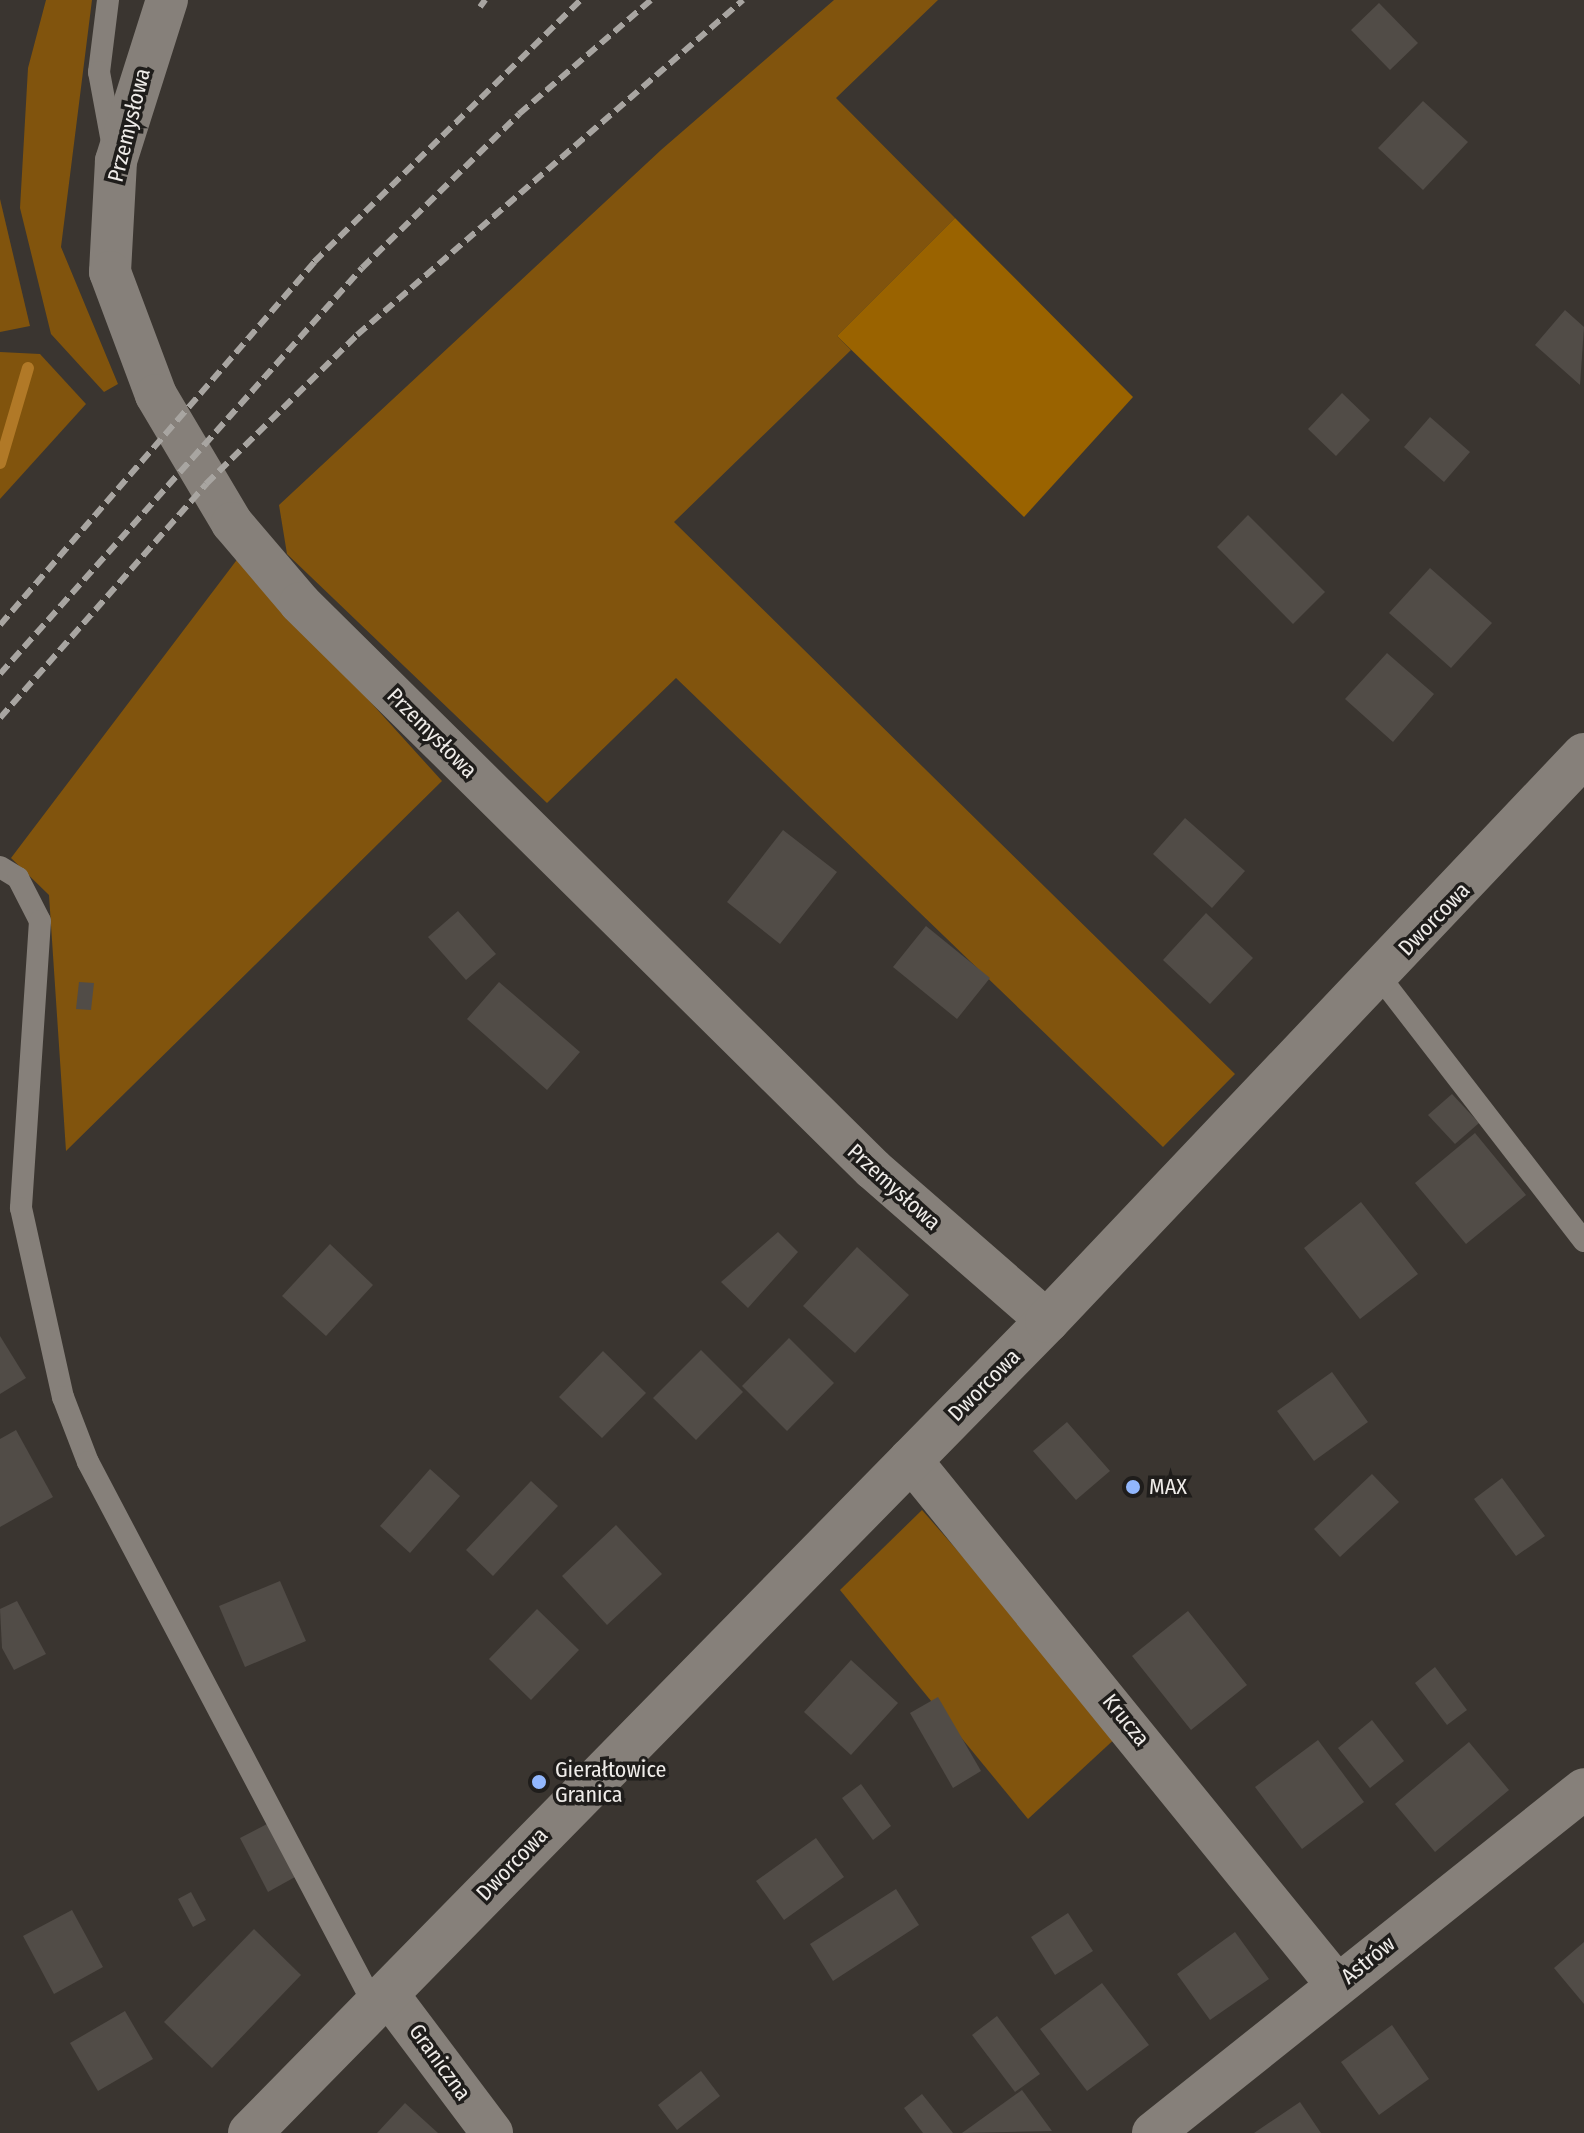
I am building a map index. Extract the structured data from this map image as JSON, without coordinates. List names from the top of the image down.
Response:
{
  "streets": {
    "main road": ["Dworcowa"],
    "street": [
      "Przemysłowa",
      "Krucza",
      "Astrów",
      "Graniczna"
    ]
  },
  "crossings": [
    ["Przemysłowa", "Dworcowa"],
    ["Dworcowa", "Krucza"],
    ["Dworcowa", "Graniczna"],
    ["Krucza", "Astrów"]
  ],
  "places": ["MAX", "Gierałtowice Granica"]
}
